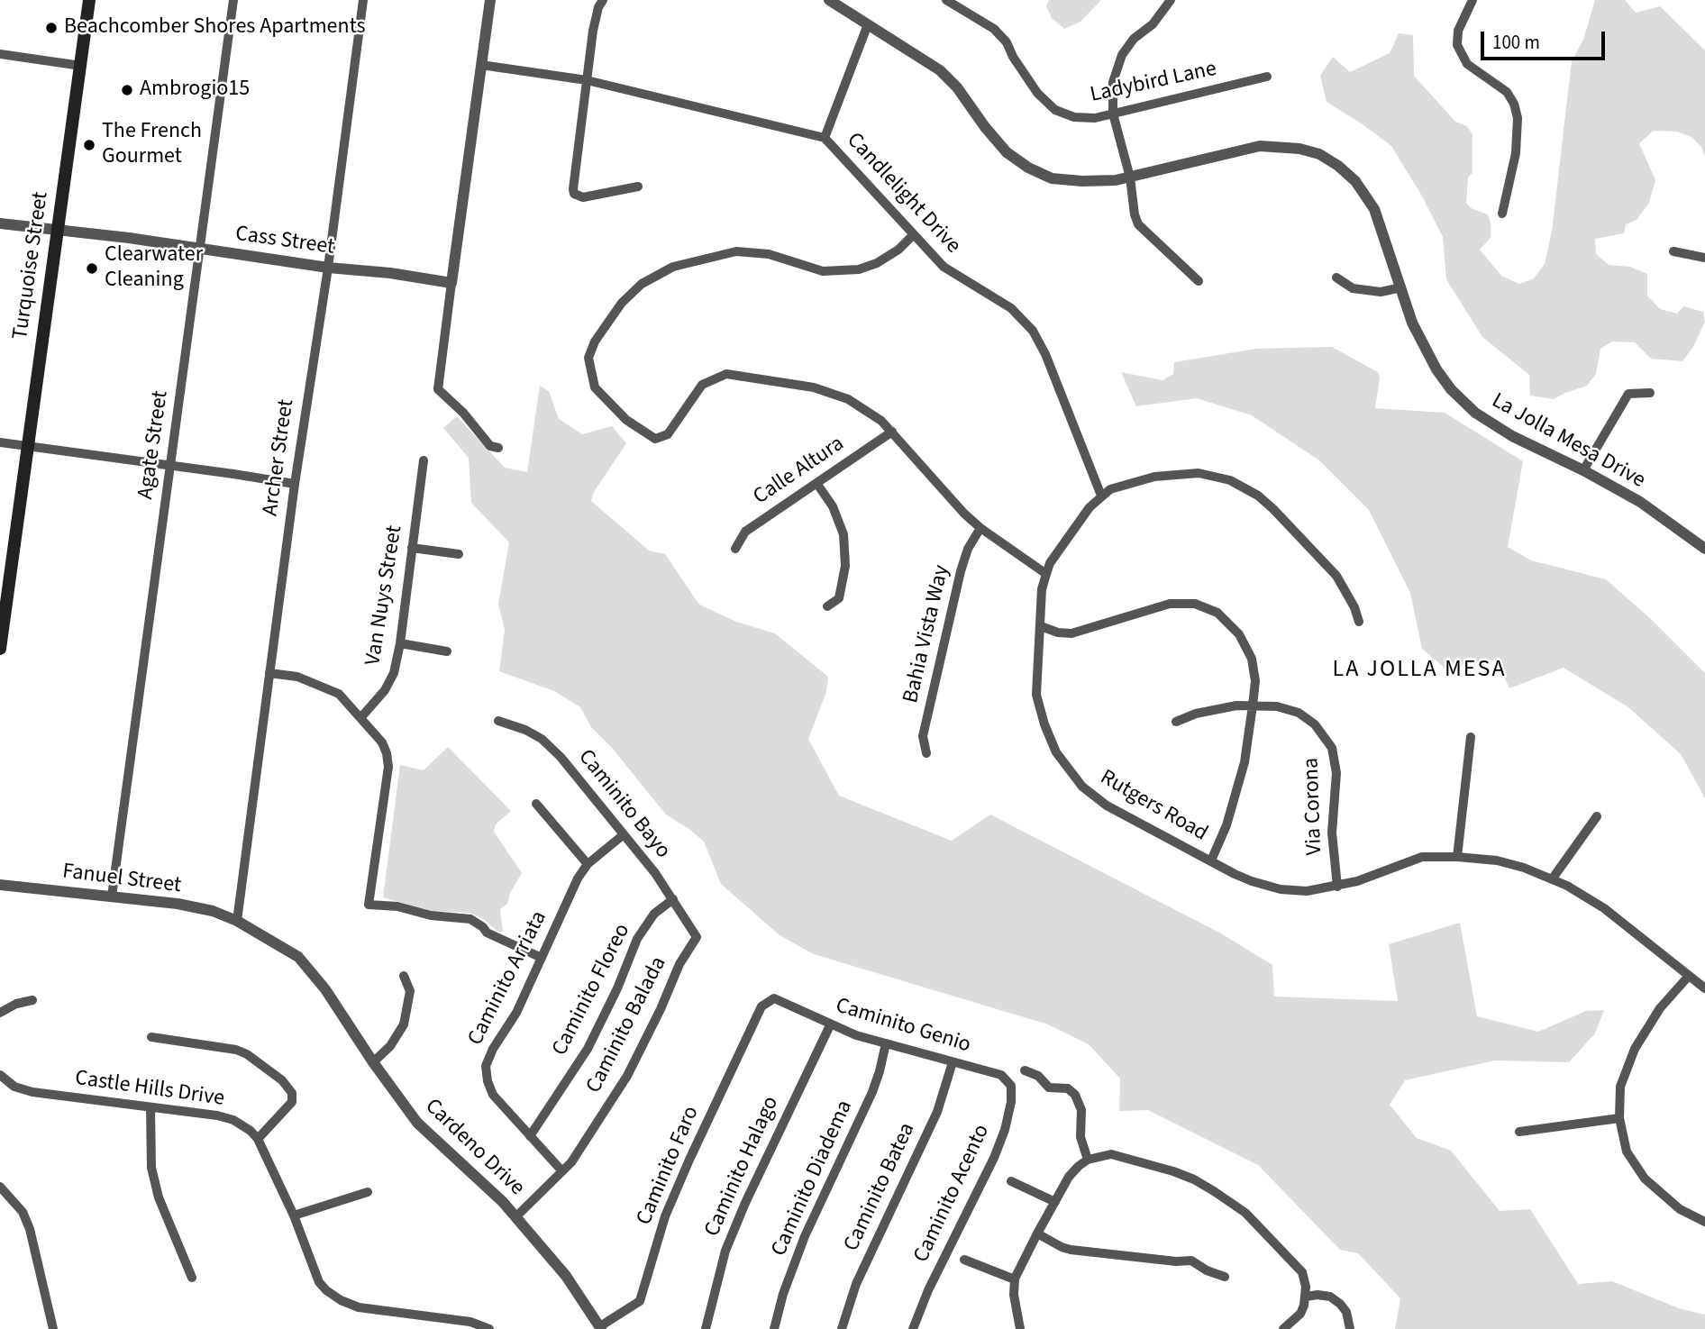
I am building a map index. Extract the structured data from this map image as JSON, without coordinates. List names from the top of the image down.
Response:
{
  "streets": {
    "main road": ["Turquoise Street"],
    "street": [
      "Ladybird Lane",
      "Candlelight Drive",
      "Cass Street",
      "La Jolla Mesa Drive",
      "Agate Street",
      "Archer Street",
      "Calle Altura",
      "Van Nuys Street",
      "Bahia Vista Way",
      "Caminito Bayo",
      "Rutgers Road",
      "Via Corona",
      "Fanuel Street",
      "Caminito Arriata",
      "Caminito Floreo",
      "Caminito Balada",
      "Caminito Genio",
      "Castle Hills Drive",
      "Cardeno Drive",
      "Caminito Faro",
      "Caminito Halago",
      "Caminito Diadema",
      "Caminito Batea",
      "Caminito Acento"
    ]
  },
  "crossings": [
    ["Cass Street", "Turquoise Street"],
    ["Cass Street", "Agate Street"],
    ["Cass Street", "Archer Street"],
    ["Agate Street", "Fanuel Street"],
    ["Archer Street", "Fanuel Street"],
    ["Archer Street", "Cardeno Drive"],
    ["Caminito Bayo", "Caminito Arriata"],
    ["Caminito Bayo", "Caminito Floreo"],
    ["Caminito Bayo", "Caminito Balada"],
    ["Rutgers Road", "Via Corona"],
    ["Fanuel Street", "Cardeno Drive"],
    ["Caminito Arriata", "Caminito Floreo"],
    ["Caminito Arriata", "Caminito Balada"],
    ["Caminito Balada", "Cardeno Drive"],
    ["Caminito Genio", "Caminito Faro"],
    ["Caminito Genio", "Caminito Halago"],
    ["Caminito Genio", "Caminito Diadema"],
    ["Caminito Genio", "Caminito Batea"],
    ["Caminito Genio", "Caminito Acento"],
    ["Cardeno Drive", "Caminito Faro"]
  ],
  "districts": ["LA JOLLA MESA"],
  "places": [
    "Beachcomber Shores Apartments",
    "Ambrogio15",
    "The French Gourmet",
    "Clearwater Cleaning"
  ],
  "scale_bar": "100 m"
}
